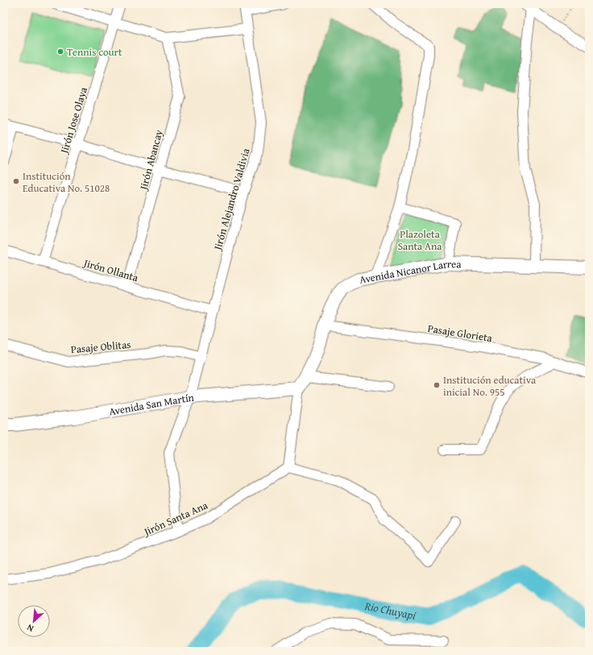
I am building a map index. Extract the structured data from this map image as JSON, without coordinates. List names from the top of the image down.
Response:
{
  "streets": {
    "main road": ["Avenida Nicanor Larrea", "Avenida San Martín"],
    "street": [
      "Jirón Jose Olaya",
      "Jirón Abancay",
      "Jirón Alejandro Valdivia",
      "Jirón Ollanta",
      "Pasaje Glorieta",
      "Pasaje Oblitas",
      "Jirón Santa Ana"
    ]
  },
  "crossings": [
    ["Jirón Jose Olaya", "Jirón Ollanta"],
    ["Jirón Abancay", "Jirón Ollanta"],
    ["Jirón Alejandro Valdivia", "Jirón Ollanta"],
    ["Jirón Alejandro Valdivia", "Pasaje Oblitas"],
    ["Jirón Alejandro Valdivia", "Avenida San Martín"],
    ["Jirón Alejandro Valdivia", "Jirón Santa Ana"],
    ["Avenida Nicanor Larrea", "Pasaje Glorieta"],
    ["Avenida Nicanor Larrea", "Avenida San Martín"]
  ],
  "water": ["Rio Chuyapi"],
  "parks": ["Plazoleta Santa Ana"],
  "places": ["Tennis court", "Institución Educativa No. 51028", "Institución educativa inicial No. 955"],
  "north": "bottom left"
}
